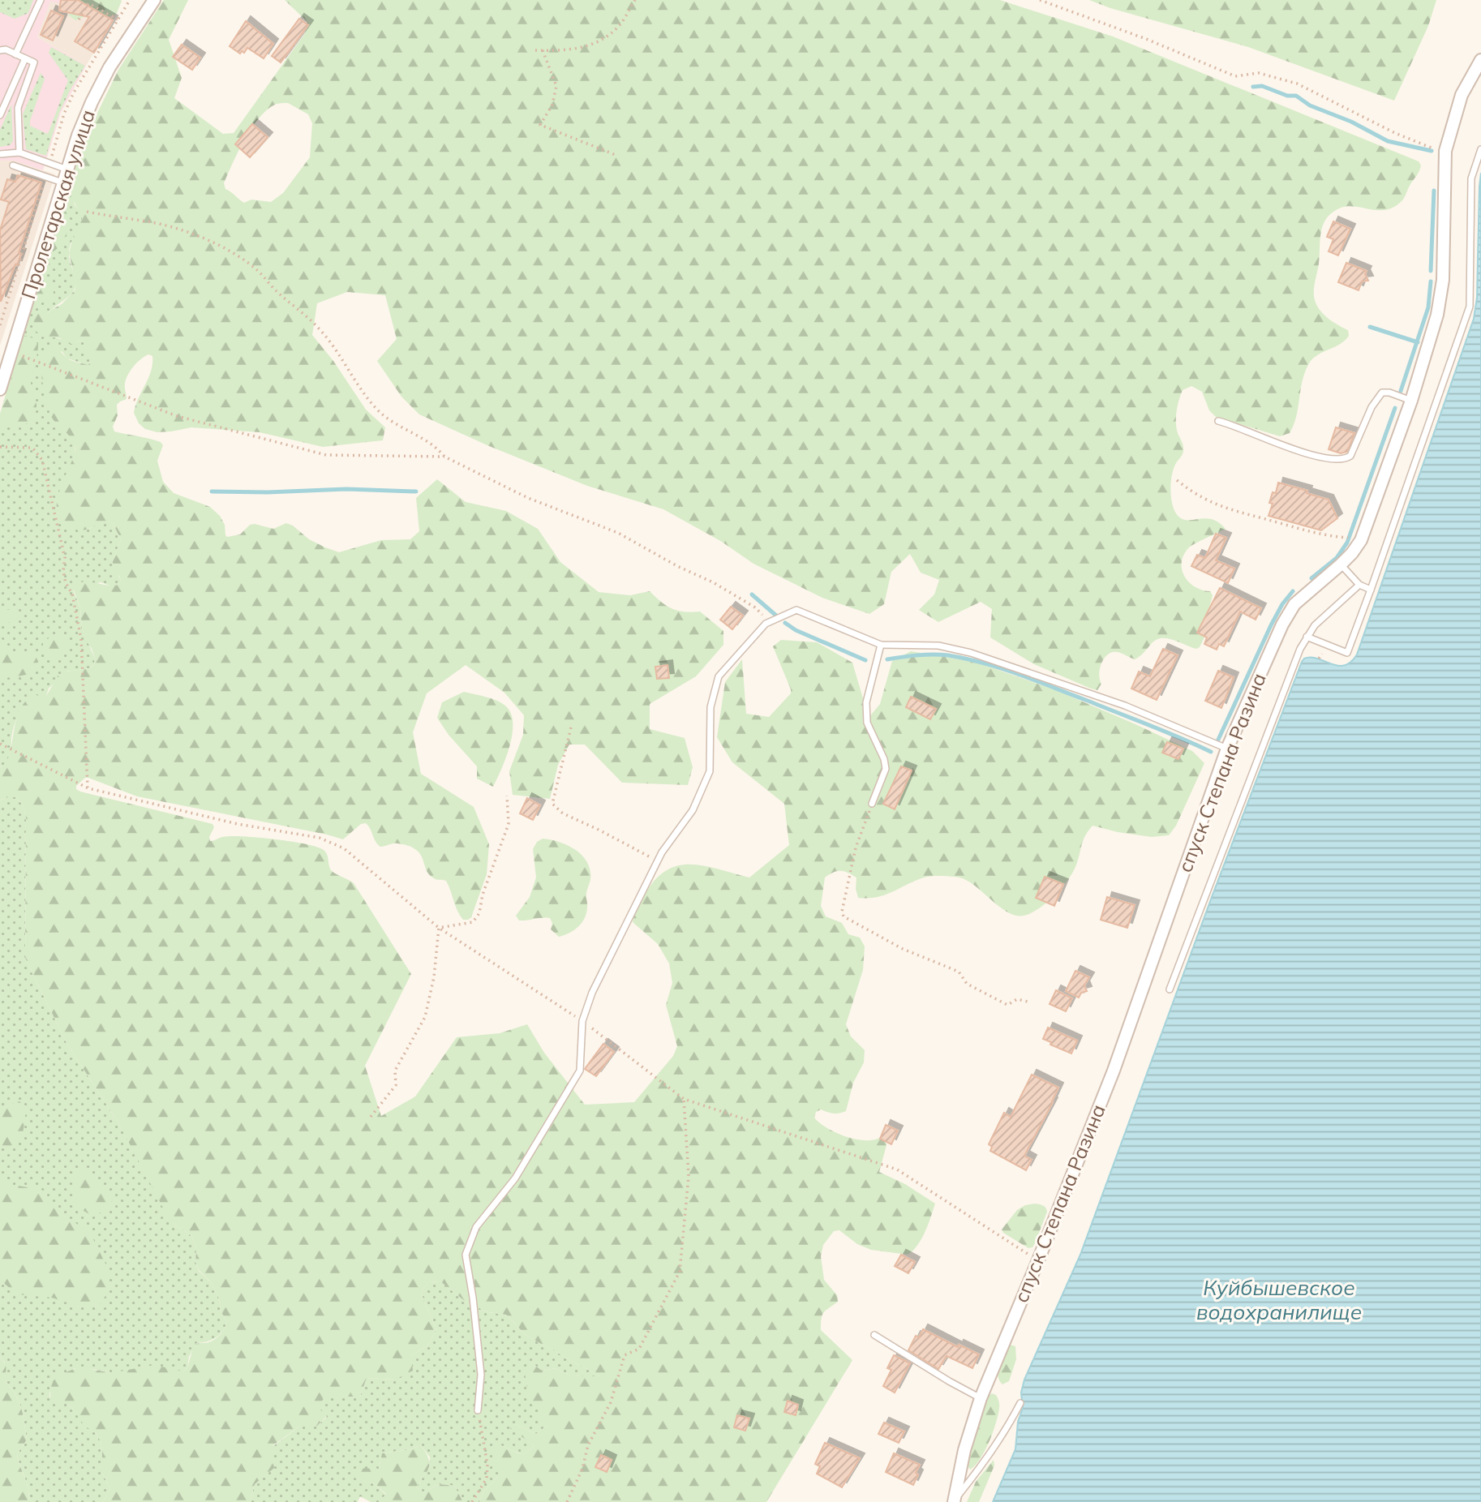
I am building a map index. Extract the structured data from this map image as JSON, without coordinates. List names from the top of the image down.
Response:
{
  "streets": {
    "street": ["Пролетарская улица", "спуск Степана Разина"]
  },
  "water": ["Куйбышевское водохранилище"]
}
